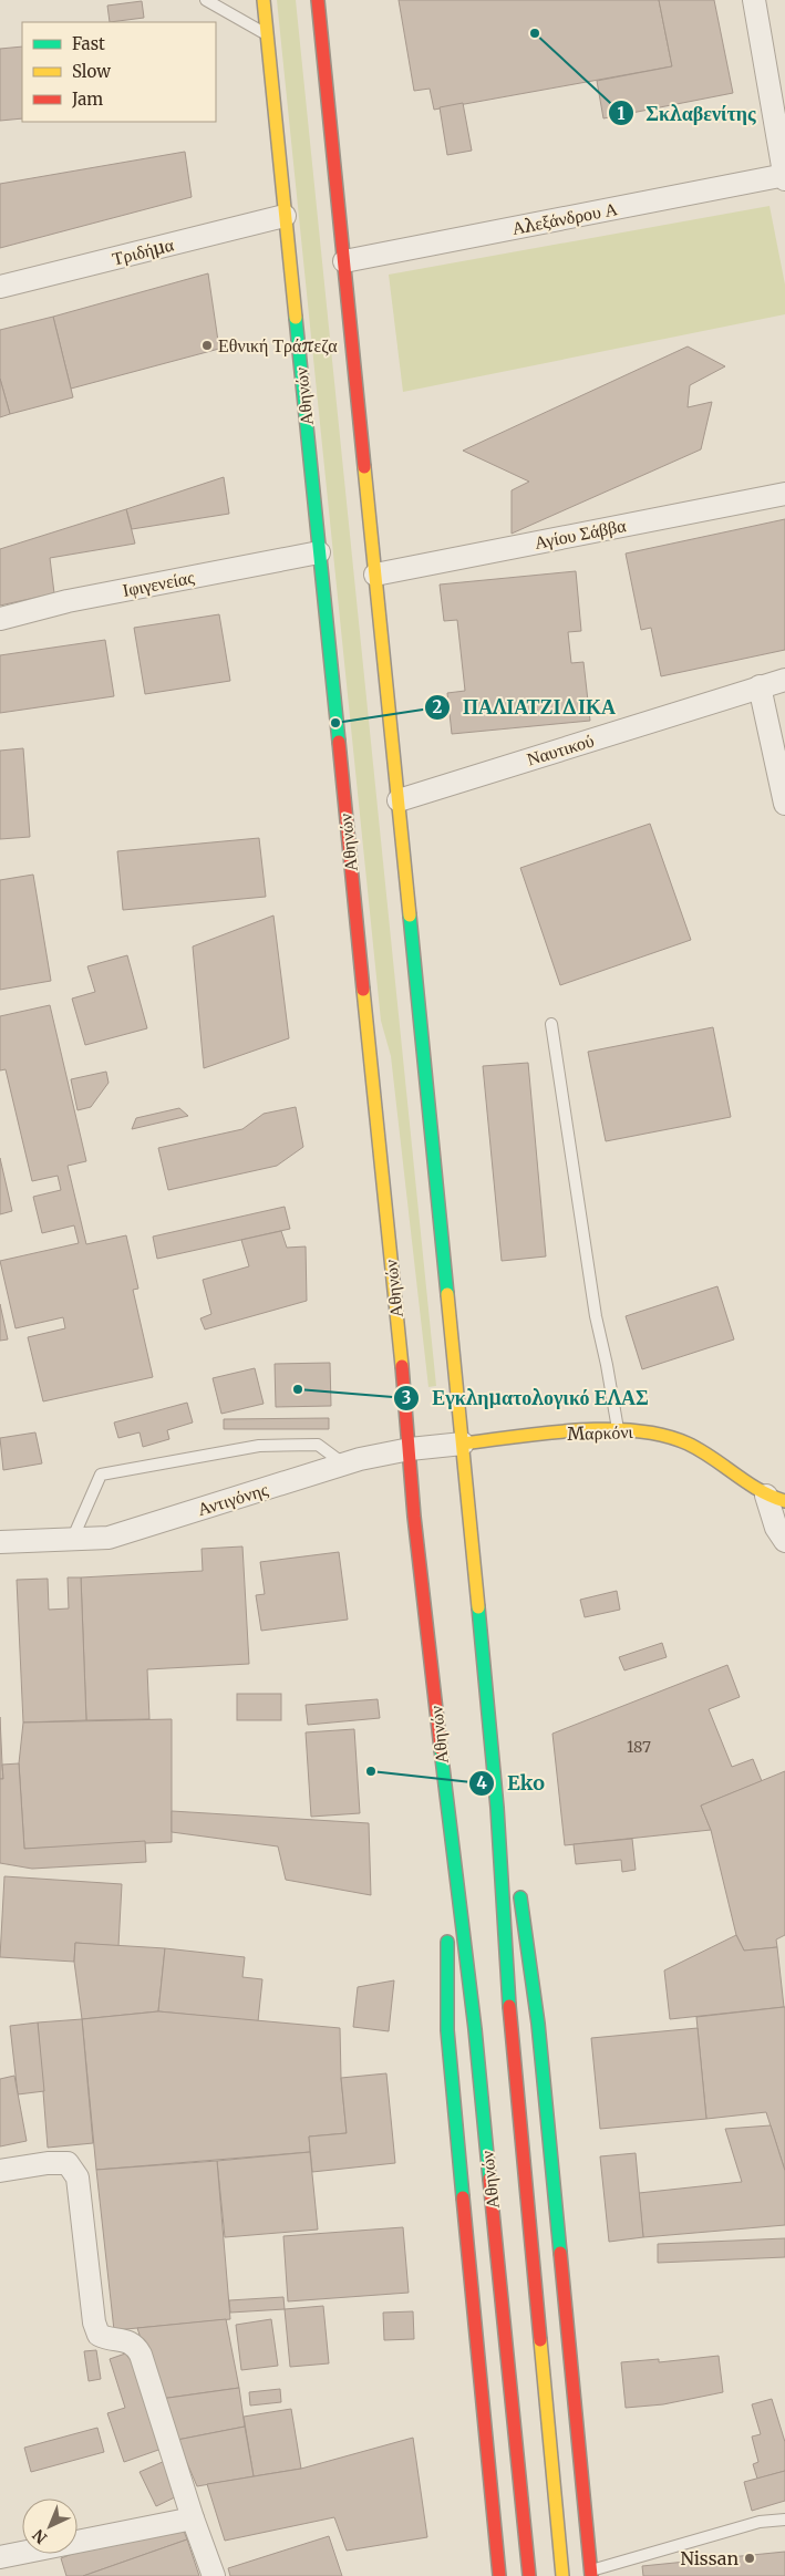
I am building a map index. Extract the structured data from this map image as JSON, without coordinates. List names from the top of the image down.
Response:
{
  "streets": {
    "main road": ["Αθηνών", "Μαρκόνι"],
    "street": [
      "Αλεξάνδρου Α",
      "Τριδήμα",
      "Αγίου Σάββα",
      "Ιφιγενείας",
      "Ναυτικού",
      "Αντιγόνης"
    ]
  },
  "crossings": [
    ["Αλεξάνδρου Α", "Αθηνών"],
    ["Τριδήμα", "Αθηνών"],
    ["Αθηνών", "Αγίου Σάββα"],
    ["Αθηνών", "Ιφιγενείας"],
    ["Αθηνών", "Ναυτικού"],
    ["Αθηνών", "Μαρκόνι"],
    ["Αθηνών", "Αντιγόνης"],
    ["Μαρκόνι", "Αντιγόνης"]
  ],
  "places": [
    "Σκλαβενίτης",
    "Εθνική Τράπεζα",
    "ΠΑΛΙΑΤΖΙΔΙΚΑ",
    "Εγκληματολογικό ΕΛΑΣ",
    "Eko",
    "Nissan"
  ],
  "house_numbers": ["187"],
  "legend": ["Fast", "Slow", "Jam"],
  "north": "bottom left"
}
